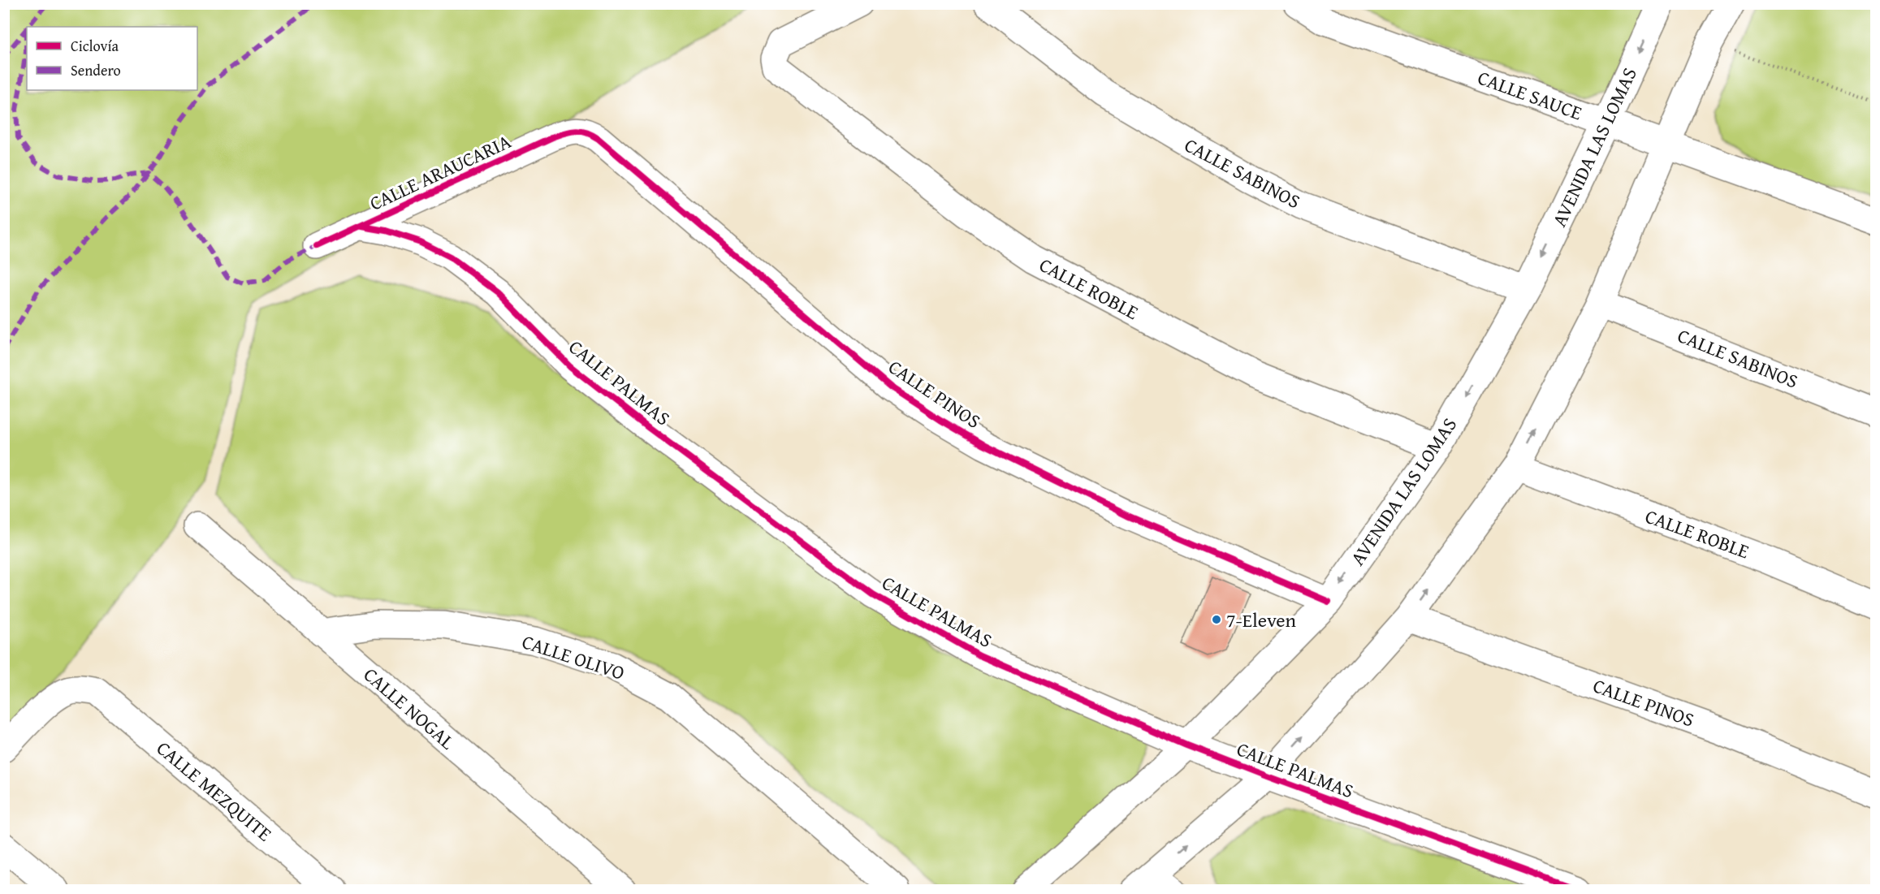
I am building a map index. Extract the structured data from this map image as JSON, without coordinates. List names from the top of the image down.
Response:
{
  "streets": {
    "street": [
      "CALLE SAUCE",
      "AVENIDA LAS LOMAS",
      "CALLE ARAUCARIA",
      "CALLE SABINOS",
      "CALLE ROBLE",
      "CALLE PALMAS",
      "CALLE PINOS",
      "CALLE OLIVO",
      "CALLE NOGAL",
      "CALLE MEZQUITE"
    ]
  },
  "crossings": [
    ["CALLE SAUCE", "AVENIDA LAS LOMAS"],
    ["AVENIDA LAS LOMAS", "CALLE SABINOS"],
    ["AVENIDA LAS LOMAS", "CALLE ROBLE"],
    ["AVENIDA LAS LOMAS", "CALLE PALMAS"],
    ["AVENIDA LAS LOMAS", "CALLE PINOS"],
    ["CALLE ARAUCARIA", "CALLE PALMAS"],
    ["CALLE ARAUCARIA", "CALLE PINOS"],
    ["CALLE OLIVO", "CALLE NOGAL"]
  ],
  "places": ["7-Eleven"],
  "legend": ["Ciclovía", "Sendero"]
}
